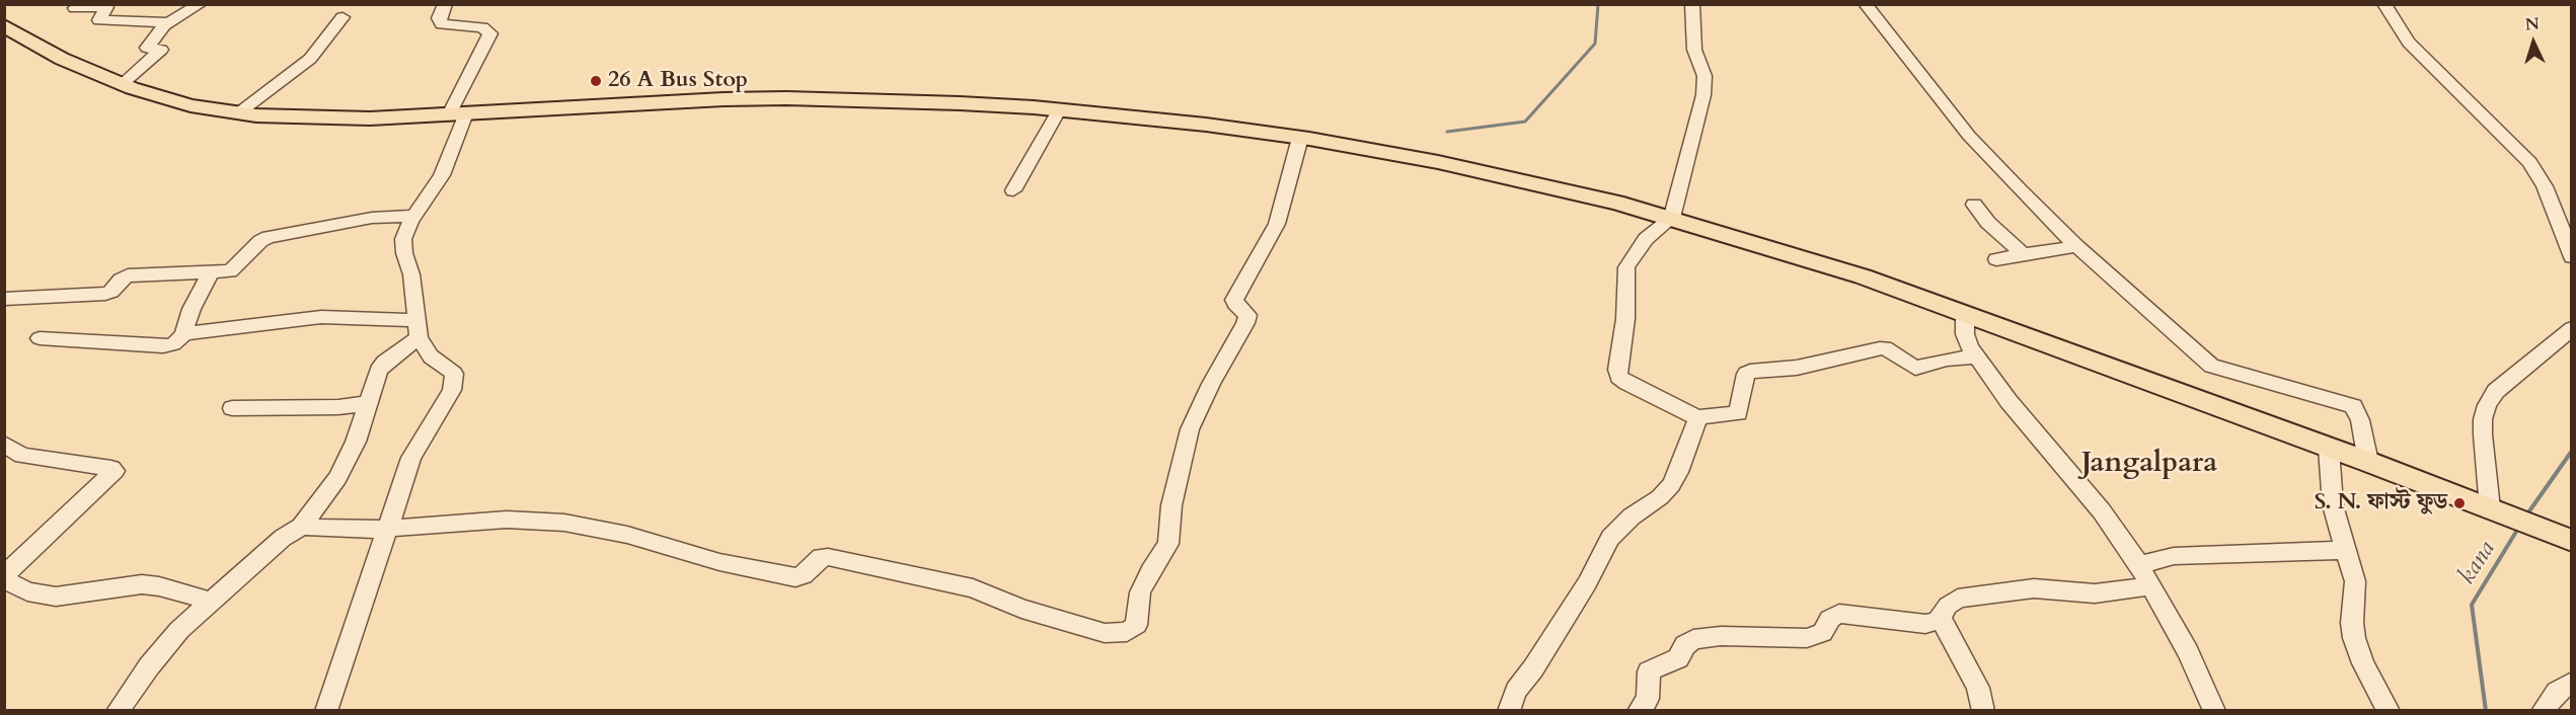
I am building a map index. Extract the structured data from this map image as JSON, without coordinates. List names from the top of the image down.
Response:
{
  "districts": ["Jangalpara"],
  "water": ["kana"],
  "places": ["26 A Bus Stop", "S. N. ফাস্ট ফুড"],
  "north": "top"
}
